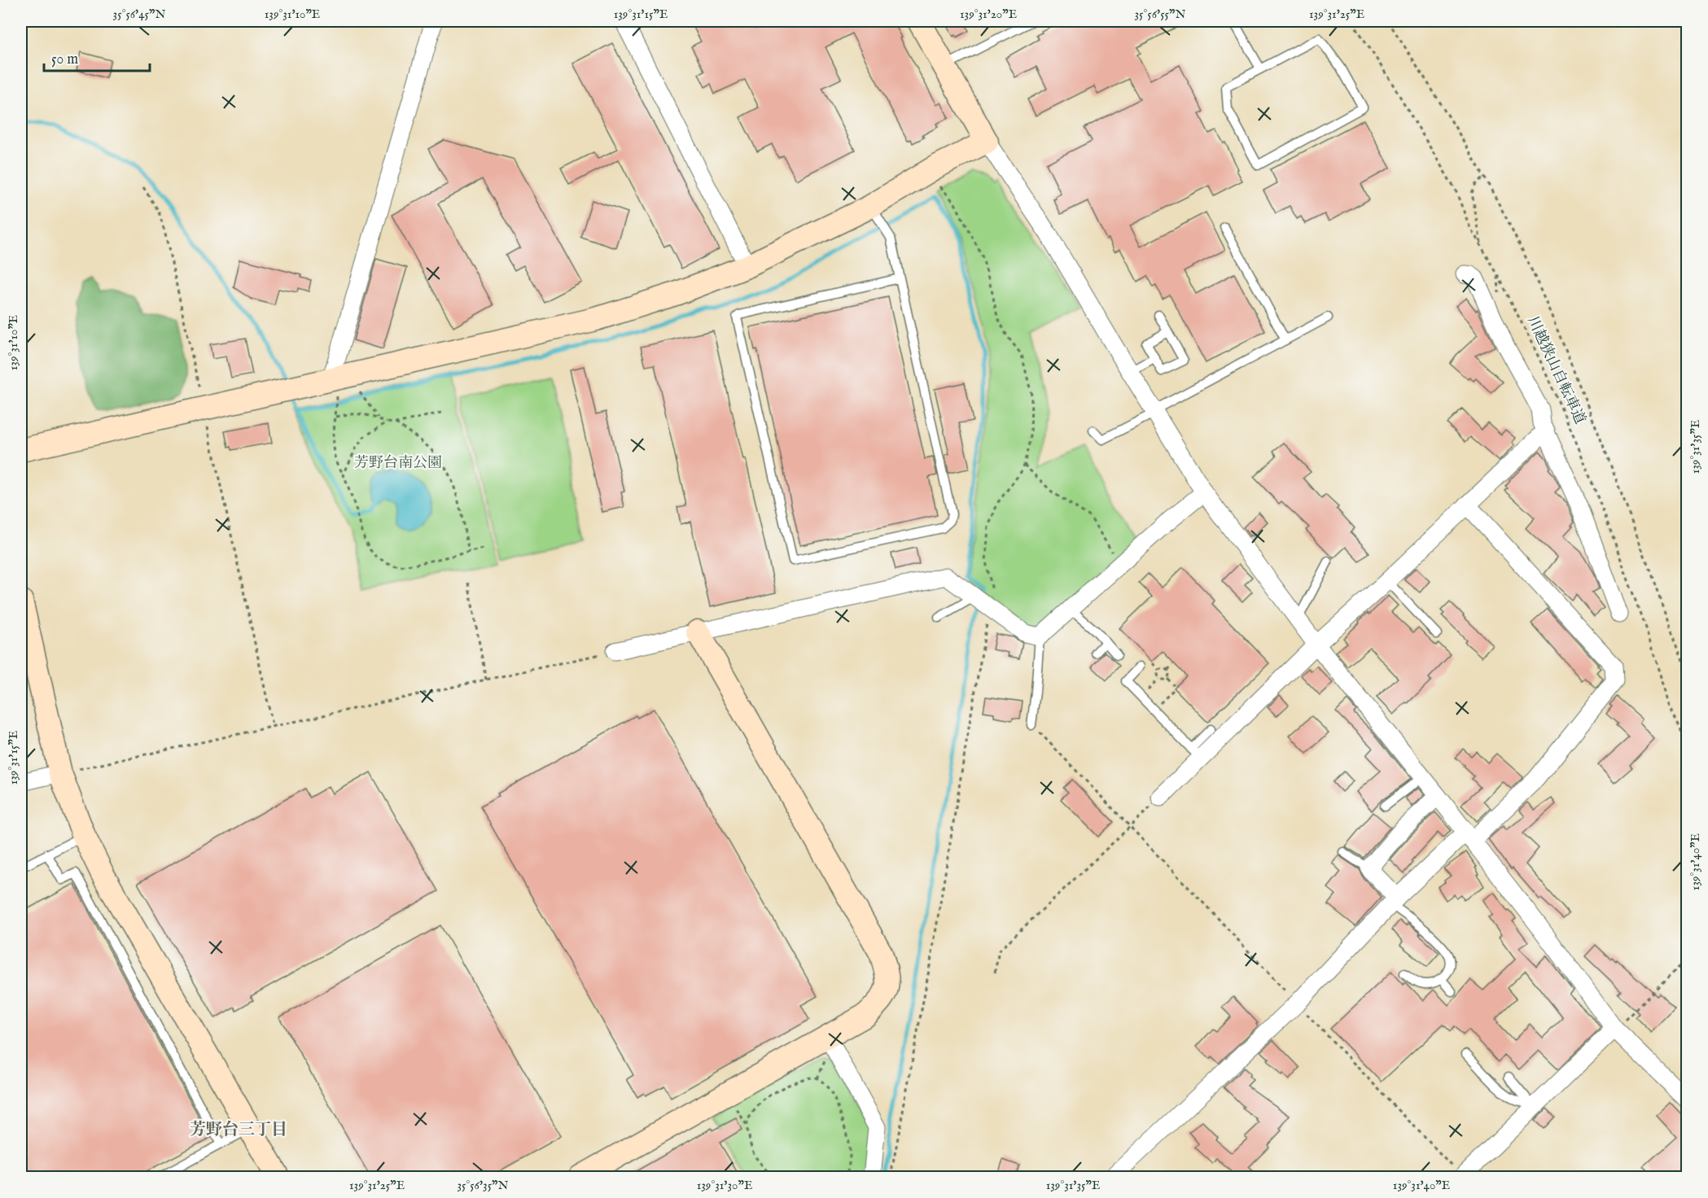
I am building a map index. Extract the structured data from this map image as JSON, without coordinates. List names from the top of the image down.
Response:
{
  "streets": {
    "path": ["川越狭山自転車道"]
  },
  "districts": ["芳野台三丁目"],
  "parks": ["芳野台南公園"],
  "scale_bar": "50 m",
  "coordinates": [
    "35°56'45\"N",
    "139°31'10\"E",
    "139°31'15\"E",
    "139°31'20\"E",
    "35°56'55\"N",
    "139°31'25\"E",
    "139°31'35\"E",
    "139°31'40\"E",
    "35°56'35\"N",
    "139°31'30\"E"
  ]
}
